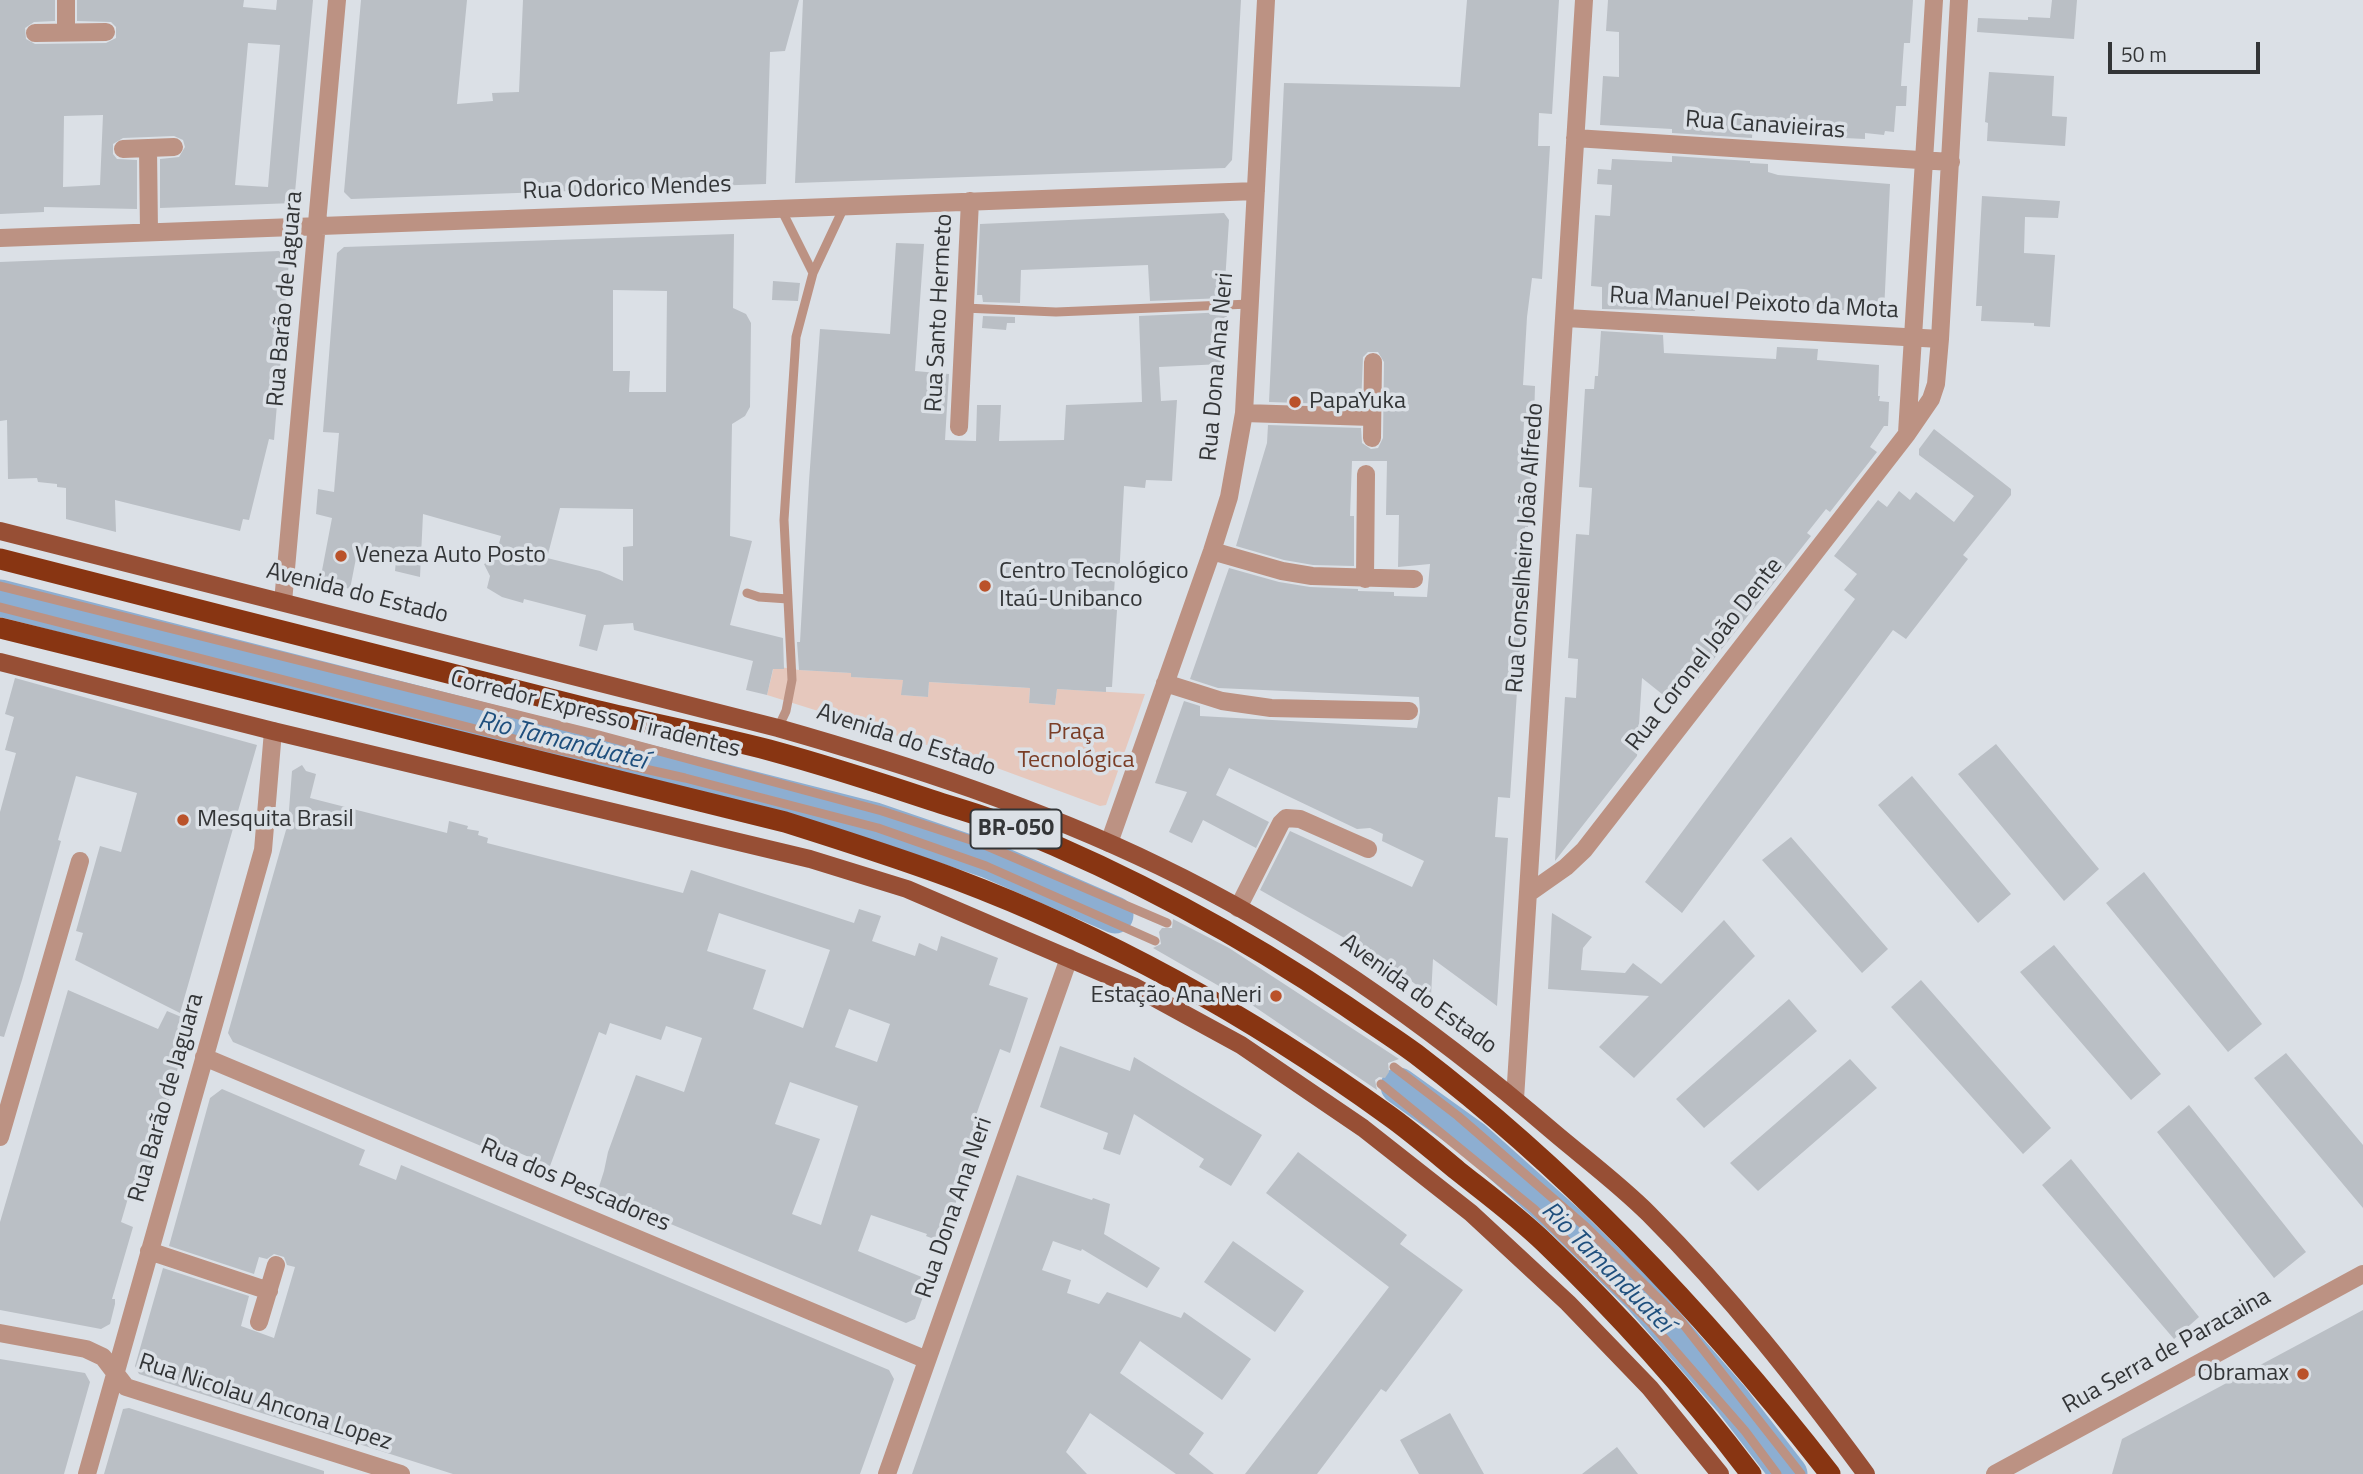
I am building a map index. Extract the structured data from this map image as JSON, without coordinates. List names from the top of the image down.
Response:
{
  "streets": {
    "highway": ["Avenida do Estado", "BR-050"],
    "street": [
      "Rua Canavieiras",
      "Rua Odorico Mendes",
      "Rua Barão de Jaguara",
      "Rua Manuel Peixoto da Mota",
      "Rua Santo Hermeto",
      "Rua Dona Ana Neri",
      "Rua Conselheiro João Alfredo",
      "Rua Coronel João Dente",
      "Rua dos Pescadores",
      "Rua Serra de Paracaina",
      "Rua Nicolau Ancona Lopez"
    ],
    "lane": ["Corredor Expresso Tiradentes"]
  },
  "crossings": [
    ["Rua Canavieiras", "Rua Conselheiro João Alfredo"],
    ["Rua Canavieiras", "Rua Coronel João Dente"],
    ["Rua Odorico Mendes", "Rua Barão de Jaguara"],
    ["Rua Odorico Mendes", "Rua Santo Hermeto"],
    ["Rua Odorico Mendes", "Rua Dona Ana Neri"],
    ["Rua Barão de Jaguara", "Avenida do Estado"],
    ["Rua Barão de Jaguara", "Rua dos Pescadores"],
    ["Rua Barão de Jaguara", "Rua Nicolau Ancona Lopez"],
    ["Rua Manuel Peixoto da Mota", "Rua Conselheiro João Alfredo"],
    ["Rua Manuel Peixoto da Mota", "Rua Coronel João Dente"],
    ["Rua Dona Ana Neri", "Avenida do Estado"],
    ["Rua Dona Ana Neri", "Rua dos Pescadores"],
    ["Rua Conselheiro João Alfredo", "Avenida do Estado"],
    ["Rua Conselheiro João Alfredo", "Rua Coronel João Dente"]
  ],
  "water": ["Rio Tamanduateí"],
  "parks": ["Praça Tecnológica"],
  "places": [
    "PapaYuka",
    "Veneza Auto Posto",
    "Centro Tecnológico Itaú-Unibanco",
    "Mesquita Brasil",
    "Estação Ana Neri",
    "Obramax"
  ],
  "scale_bar": "50 m"
}
